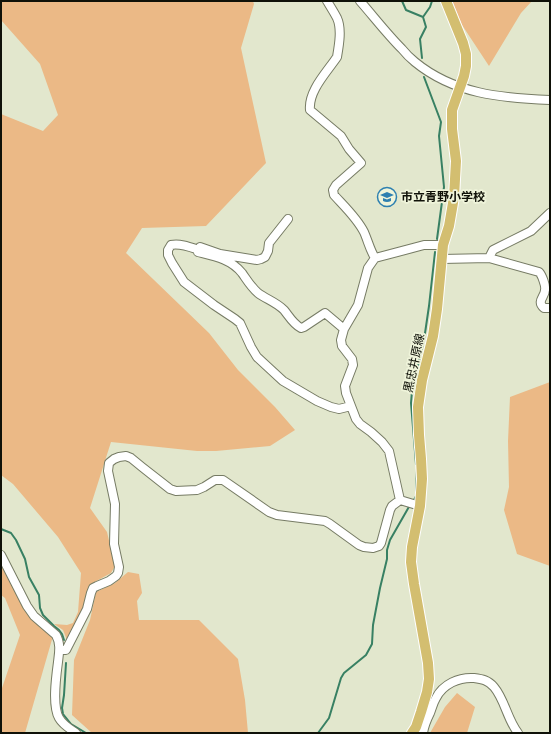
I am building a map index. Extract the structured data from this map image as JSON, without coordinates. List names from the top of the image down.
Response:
{
  "streets": {
    "main road": ["黒忠井原線"]
  },
  "places": {
    "school or university": ["市立青野小学校"]
  }
}
